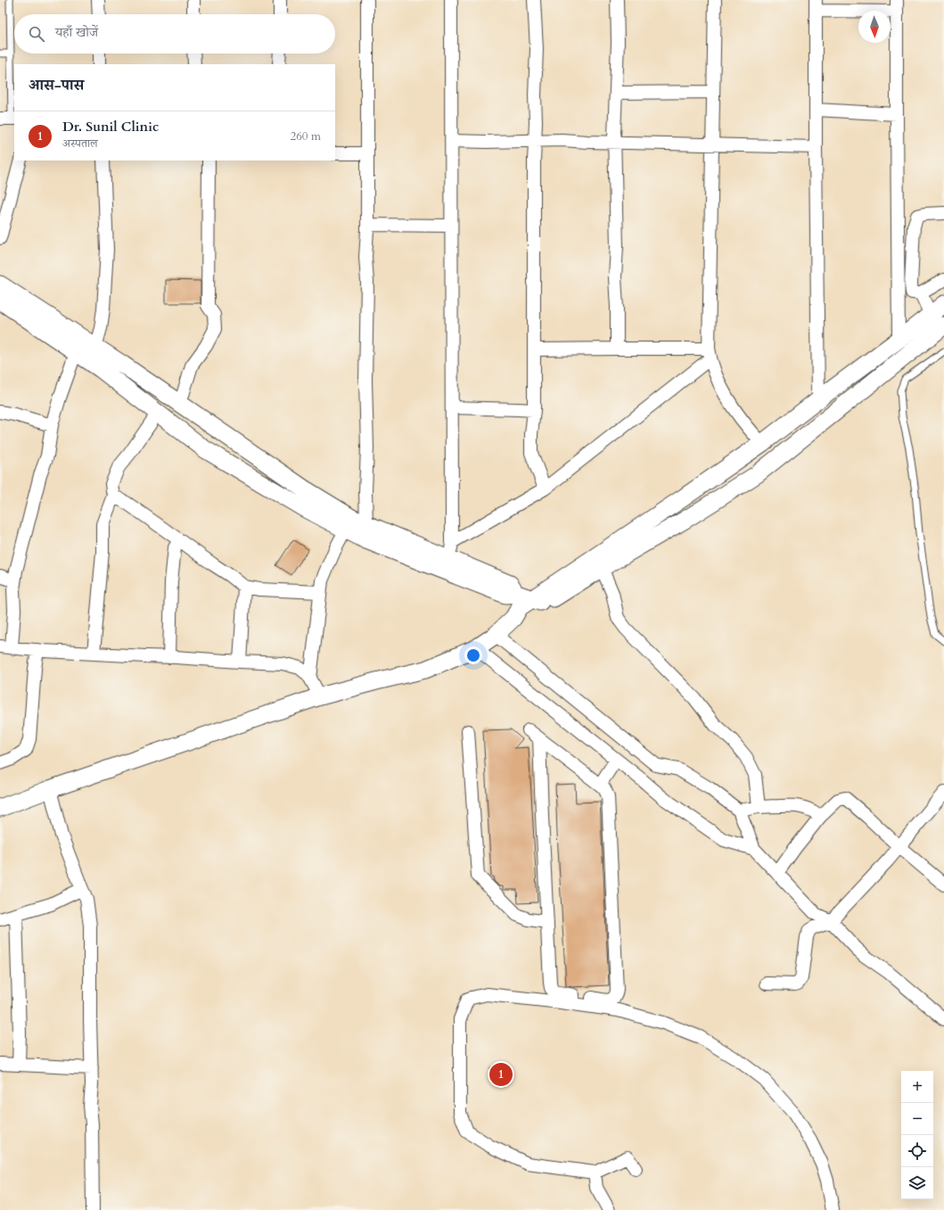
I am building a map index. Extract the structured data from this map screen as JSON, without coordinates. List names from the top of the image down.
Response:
{
  "north": "bottom",
  "page": {
    "search": "यहाँ खोजें",
    "heading": "आस-पास",
    "list": [
      {
        "mark": "1",
        "name": "Dr. Sunil Clinic",
        "note": "अस्पताल",
        "value": "260 m"
      }
    ],
    "pins": "1",
    "map_buttons": ["+", "−"]
  }
}
